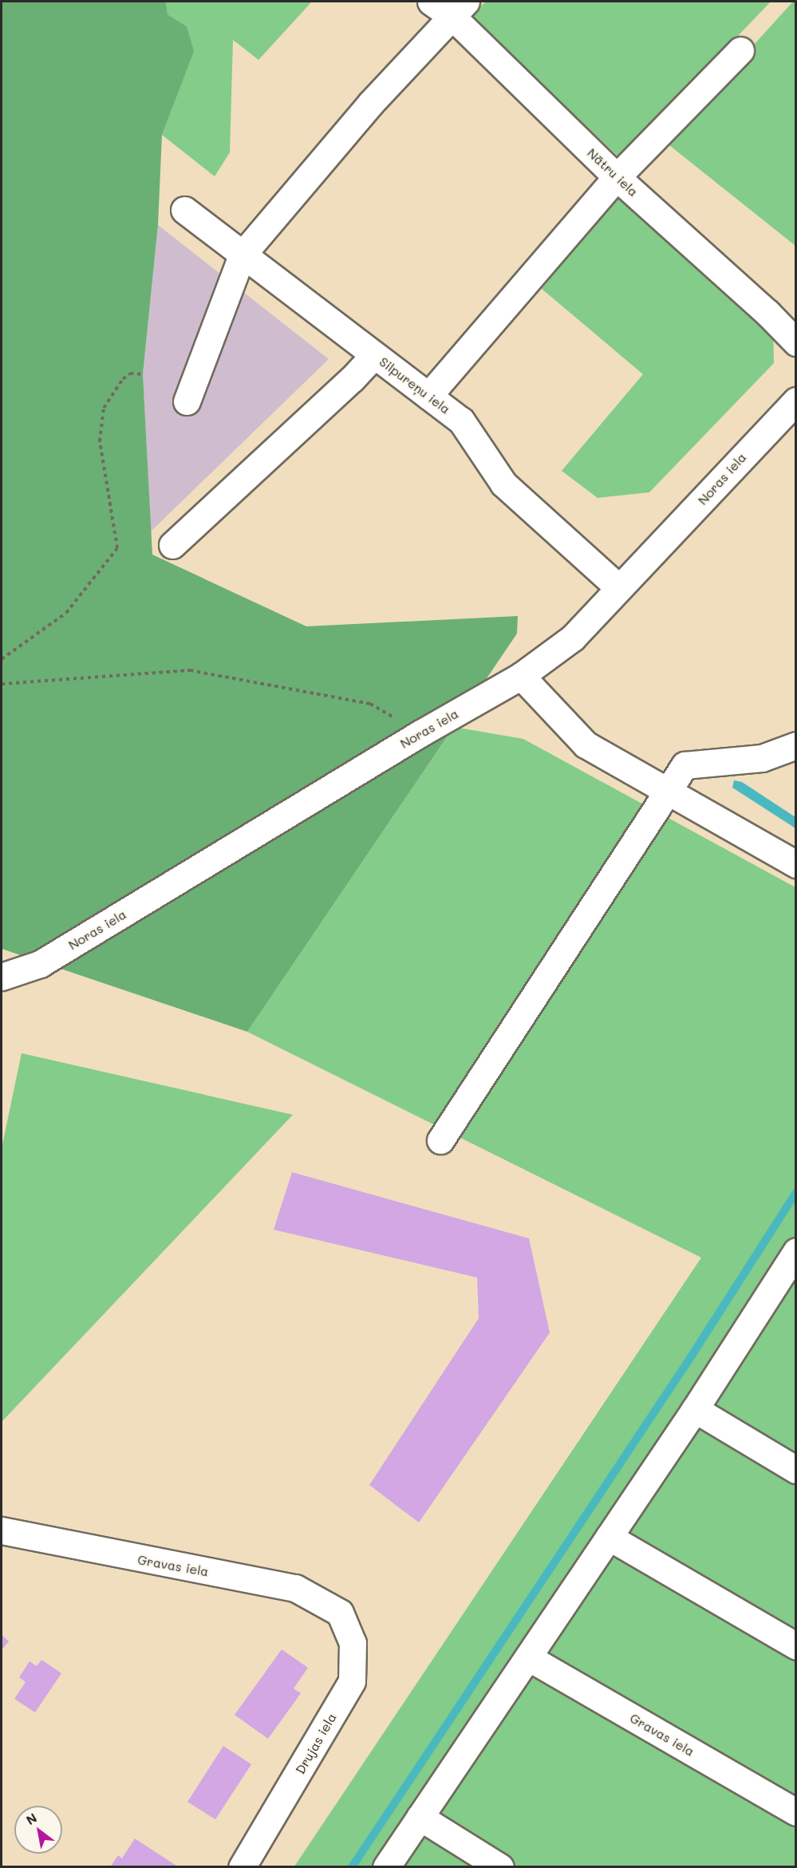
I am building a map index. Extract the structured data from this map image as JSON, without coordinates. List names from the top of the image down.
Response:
{
  "streets": {
    "street": [
      "Nātru iela",
      "Silpureņu iela",
      "Noras iela",
      "Gravas iela",
      "Drujas iela"
    ]
  },
  "crossings": [
    ["Silpureņu iela", "Noras iela"],
    ["Gravas iela", "Drujas iela"]
  ],
  "north": "top left"
}
